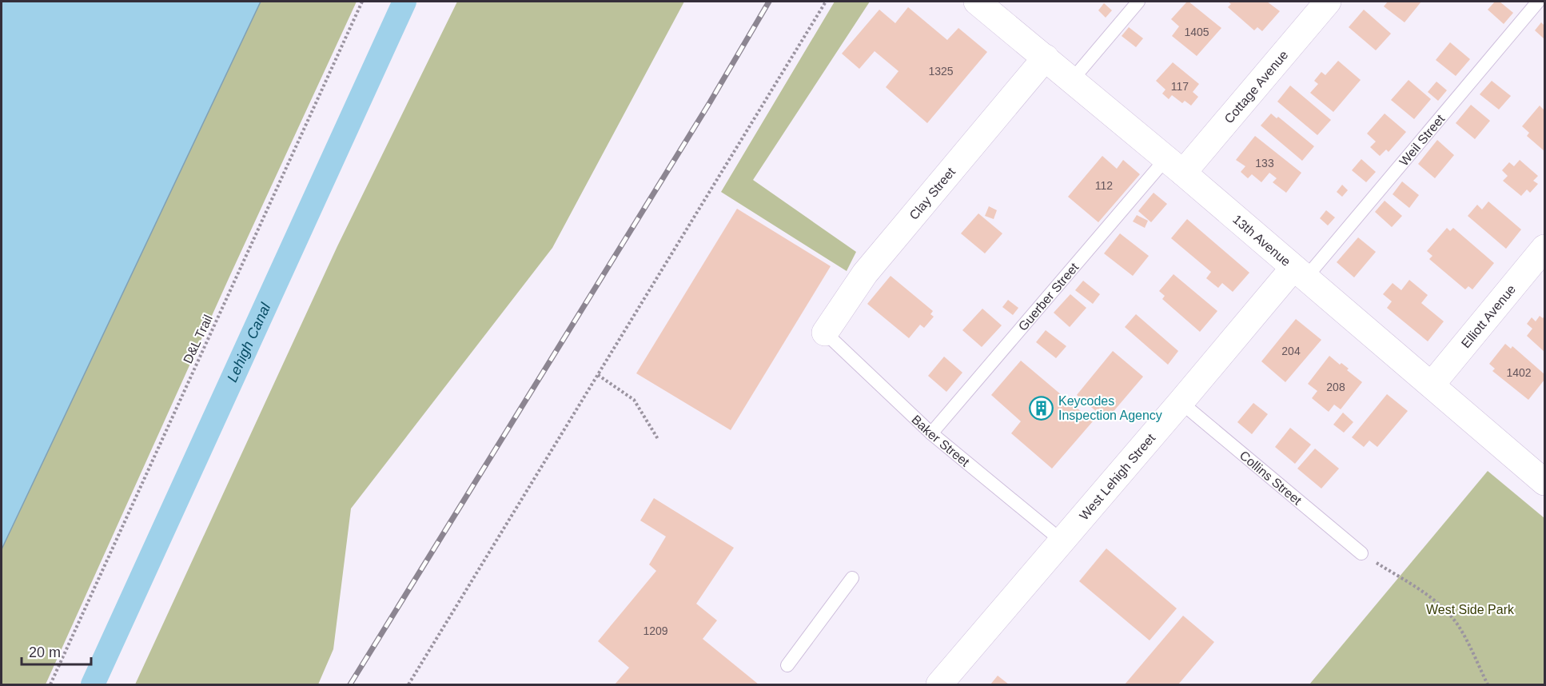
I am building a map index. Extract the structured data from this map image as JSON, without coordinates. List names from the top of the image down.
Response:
{
  "streets": {
    "street": [
      "Cottage Avenue",
      "Clay Street",
      "13th Avenue",
      "Elliott Avenue",
      "West Lehigh Street"
    ],
    "lane": [
      "Weil Street",
      "Guerber Street",
      "Baker Street",
      "Collins Street"
    ],
    "path": ["D&L Trail"]
  },
  "crossings": [
    ["Cottage Avenue", "13th Avenue"],
    ["Cottage Avenue", "Guerber Street"],
    ["Weil Street", "13th Avenue"],
    ["Weil Street", "West Lehigh Street"],
    ["Clay Street", "13th Avenue"],
    ["Clay Street", "Baker Street"],
    ["13th Avenue", "Guerber Street"],
    ["13th Avenue", "Elliott Avenue"],
    ["13th Avenue", "West Lehigh Street"],
    ["Guerber Street", "Baker Street"],
    ["Baker Street", "West Lehigh Street"],
    ["West Lehigh Street", "Collins Street"]
  ],
  "water": ["Lehigh Canal"],
  "parks": ["West Side Park"],
  "places": {
    "building": ["Keycodes Inspection Agency"]
  },
  "house_numbers": [
    "1405",
    "1325",
    "117",
    "133",
    "112",
    "204",
    "1402",
    "208",
    "1209"
  ],
  "scale_bar": "20 m"
}
